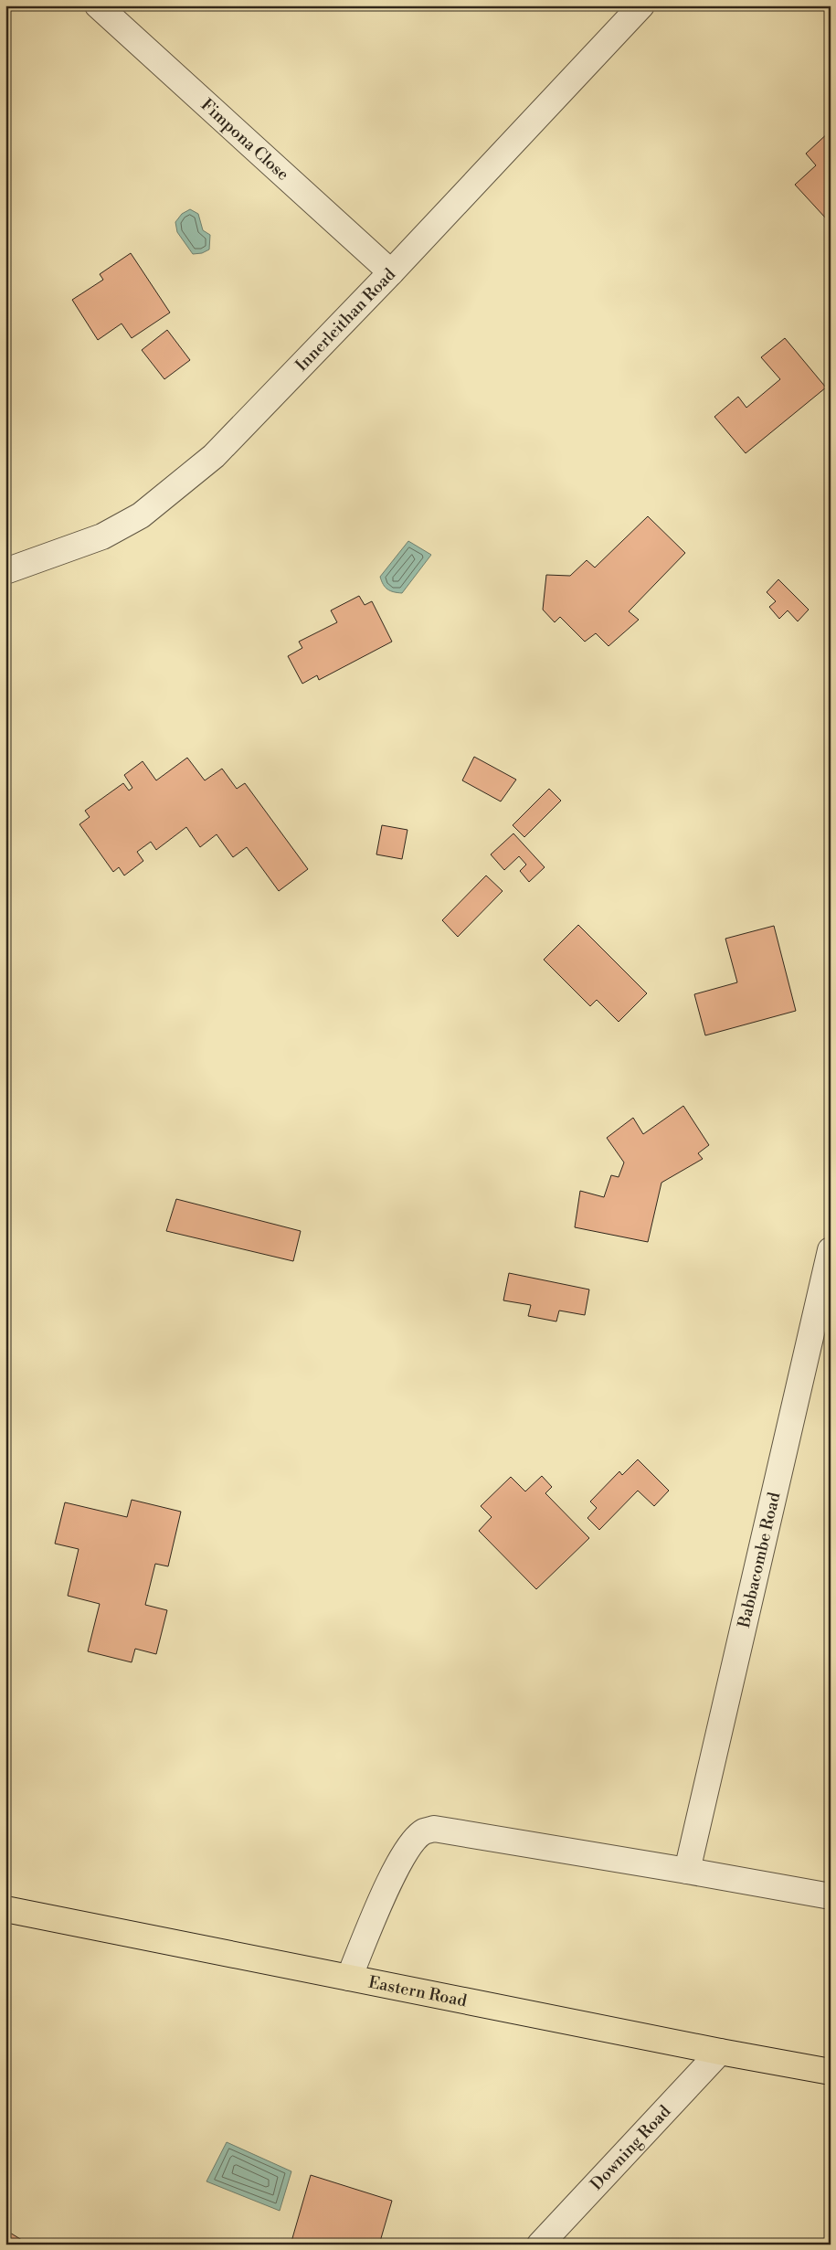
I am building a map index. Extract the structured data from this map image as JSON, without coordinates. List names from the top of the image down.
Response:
{
  "streets": {
    "main road": ["Eastern Road"],
    "street": [
      "Fimpona Close",
      "Innerleithan Road",
      "Babbacombe Road",
      "Downing Road"
    ]
  },
  "crossings": [
    ["Fimpona Close", "Innerleithan Road"],
    ["Eastern Road", "Downing Road"]
  ]
}
